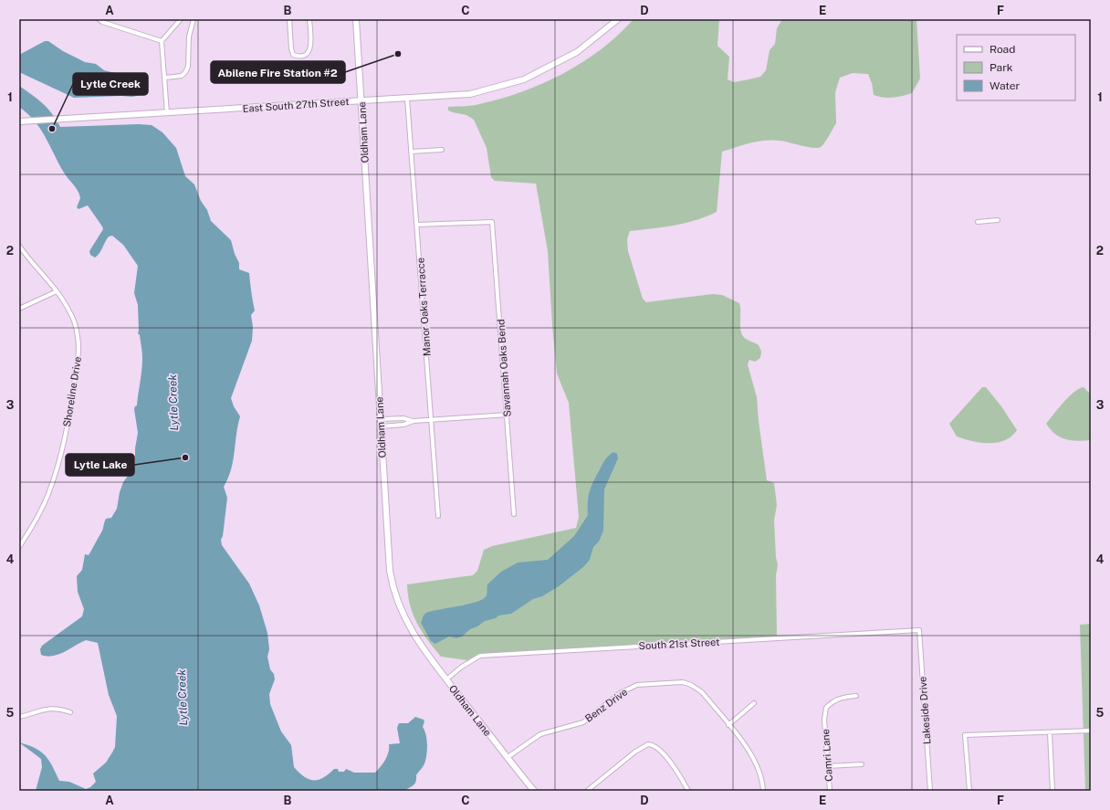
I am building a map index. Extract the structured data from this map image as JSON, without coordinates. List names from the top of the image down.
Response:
{
  "streets": {
    "main road": ["East South 27th Street", "Oldham Lane"],
    "street": [
      "Manor Oaks Terracce",
      "Savannah Oaks Bend",
      "Shoreline Drive",
      "South 21st Street",
      "Benz Drive",
      "Lakeside Drive",
      "Camri Lane"
    ]
  },
  "crossings": [
    ["East South 27th Street", "Oldham Lane"],
    ["East South 27th Street", "Manor Oaks Terracce"],
    ["Oldham Lane", "South 21st Street"],
    ["Oldham Lane", "Benz Drive"],
    ["Manor Oaks Terracce", "Savannah Oaks Bend"],
    ["South 21st Street", "Lakeside Drive"]
  ],
  "water": ["Lytle Creek"],
  "places": ["Abilene Fire Station #2", "Lytle Creek", "Lytle Lake"],
  "legend": ["Road", "Park", "Water"],
  "grid": {
    "columns": [
      "A",
      "B",
      "C",
      "D",
      "E",
      "F"
    ],
    "rows": [
      "1",
      "2",
      "3",
      "4",
      "5"
    ]
  }
}
